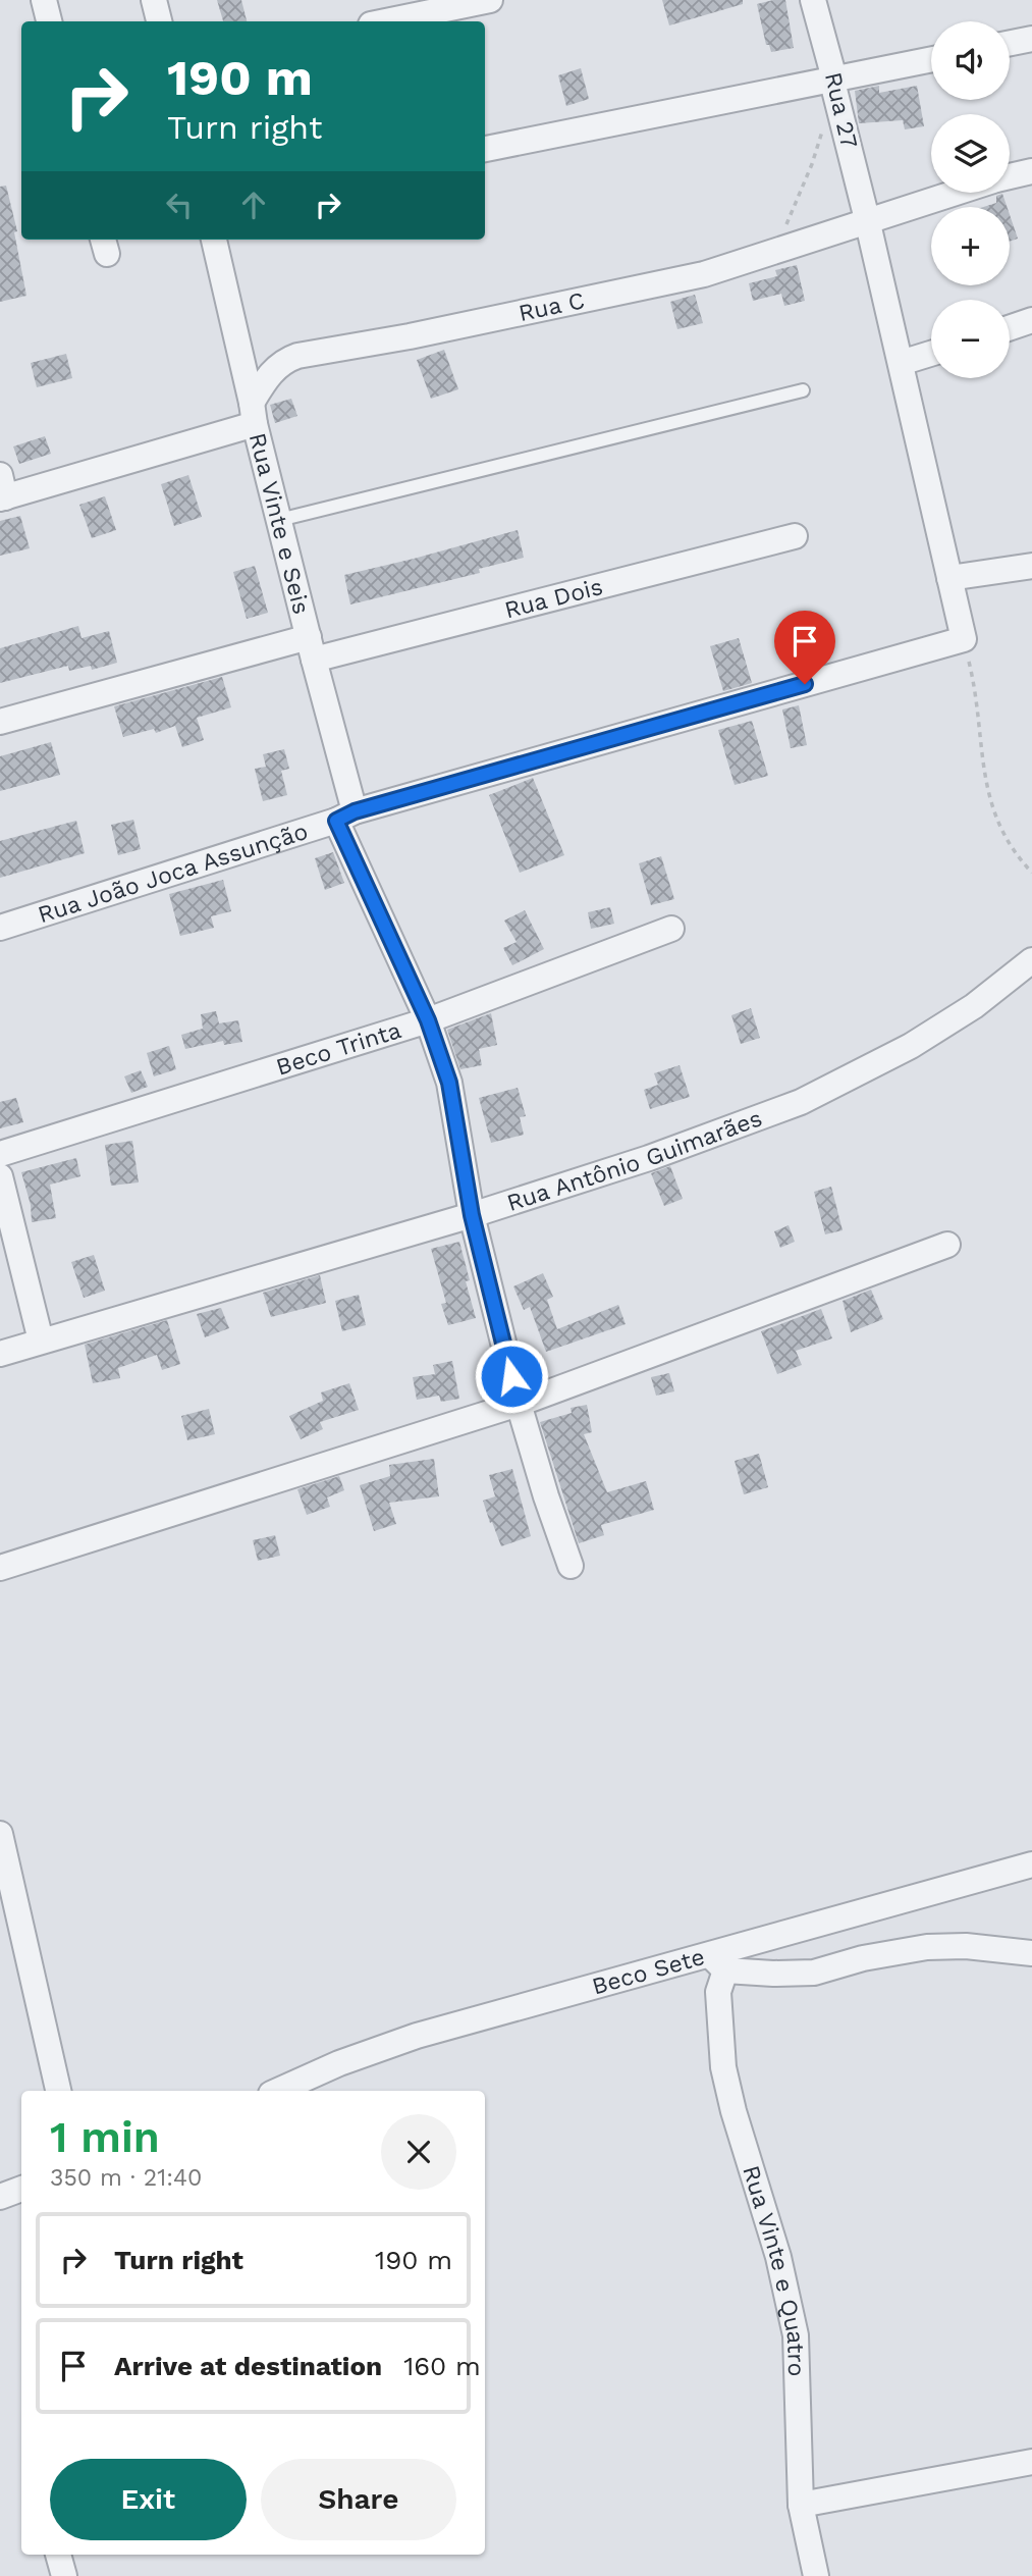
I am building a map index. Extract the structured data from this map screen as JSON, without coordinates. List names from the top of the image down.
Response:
{
  "streets": {
    "street": [
      "Rua 27",
      "Rua C",
      "Rua Vinte e Seis",
      "Rua Dois",
      "Rua João Joca Assunção",
      "Beco Trinta",
      "Rua Antônio Guimarães",
      "Beco Sete",
      "Rua Vinte e Quatro"
    ]
  },
  "crossings": [
    ["Rua 27", "Rua C"],
    ["Rua 27", "Rua João Joca Assunção"],
    ["Rua C", "Rua Vinte e Seis"],
    ["Rua Vinte e Seis", "Rua Dois"],
    ["Rua Vinte e Seis", "Rua João Joca Assunção"],
    ["Rua Vinte e Seis", "Beco Trinta"],
    ["Rua Vinte e Seis", "Rua Antônio Guimarães"],
    ["Beco Sete", "Rua Vinte e Quatro"]
  ],
  "page": {
    "map_buttons": ["+", "−"],
    "turn": ["190 m", "Turn right"],
    "heading": ["1 min", "350 m · 21:40"],
    "list": [
      {
        "name": "Turn right",
        "value": "190 m"
      },
      {
        "name": "Arrive at destination",
        "value": "160 m"
      }
    ],
    "buttons": ["Exit", "Share"]
  }
}
